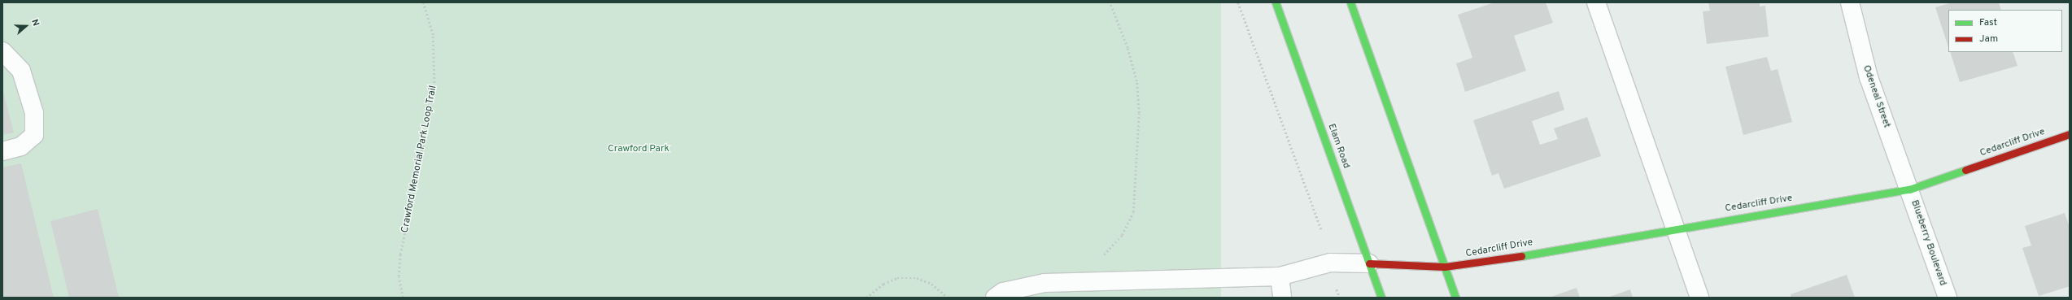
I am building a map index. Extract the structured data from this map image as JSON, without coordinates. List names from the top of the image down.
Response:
{
  "streets": {
    "main road": ["Cedarcliff Drive", "Elam Road"],
    "street": ["Odeneal Street", "Blueberry Boulevard"],
    "path": ["Crawford Memorial Park Loop Trail"]
  },
  "crossings": [
    ["Odeneal Street", "Cedarcliff Drive"],
    ["Odeneal Street", "Blueberry Boulevard"],
    ["Cedarcliff Drive", "Elam Road"],
    ["Cedarcliff Drive", "Blueberry Boulevard"]
  ],
  "parks": ["Crawford Park"],
  "legend": ["Fast", "Jam"],
  "north": "right"
}
